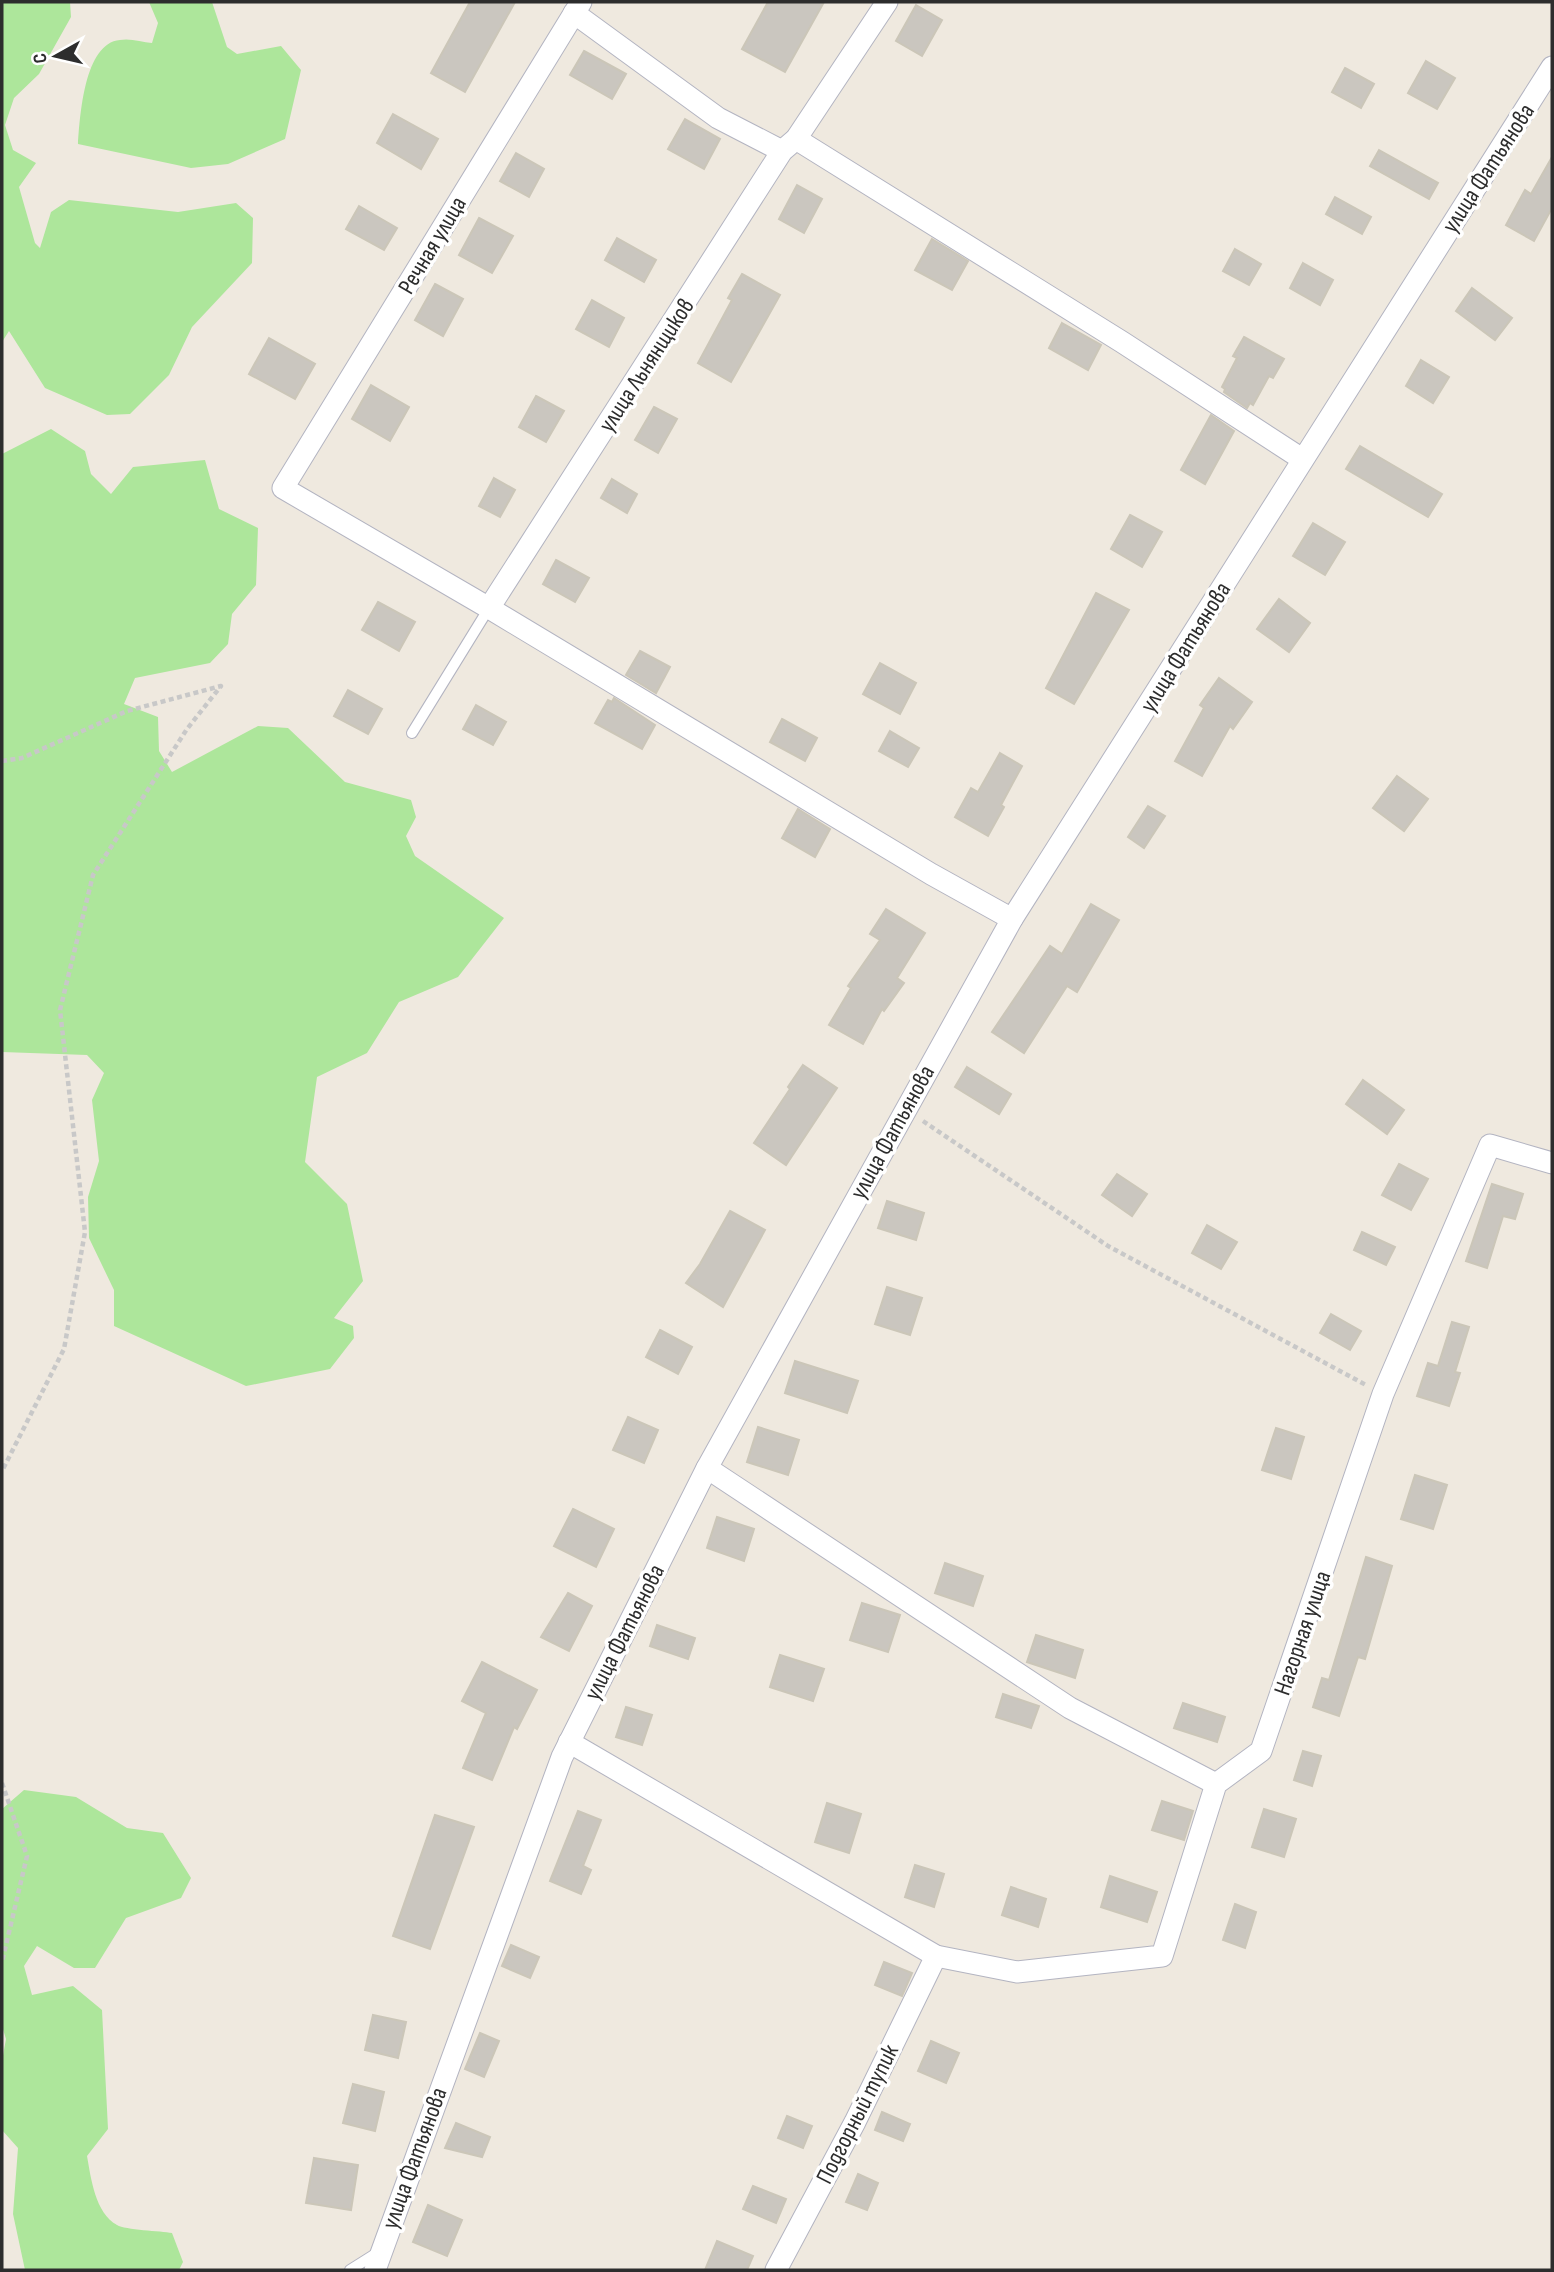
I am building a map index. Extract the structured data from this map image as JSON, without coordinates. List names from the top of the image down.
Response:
{
  "streets": {
    "street": [
      "улица Фатьянова",
      "Речная улица",
      "улица Льнянщиков",
      "Нагорная улица",
      "Подгорный тупик"
    ]
  },
  "crossings": [
    ["Речная улица", "улица Льнянщиков"]
  ],
  "north": "left"
}
